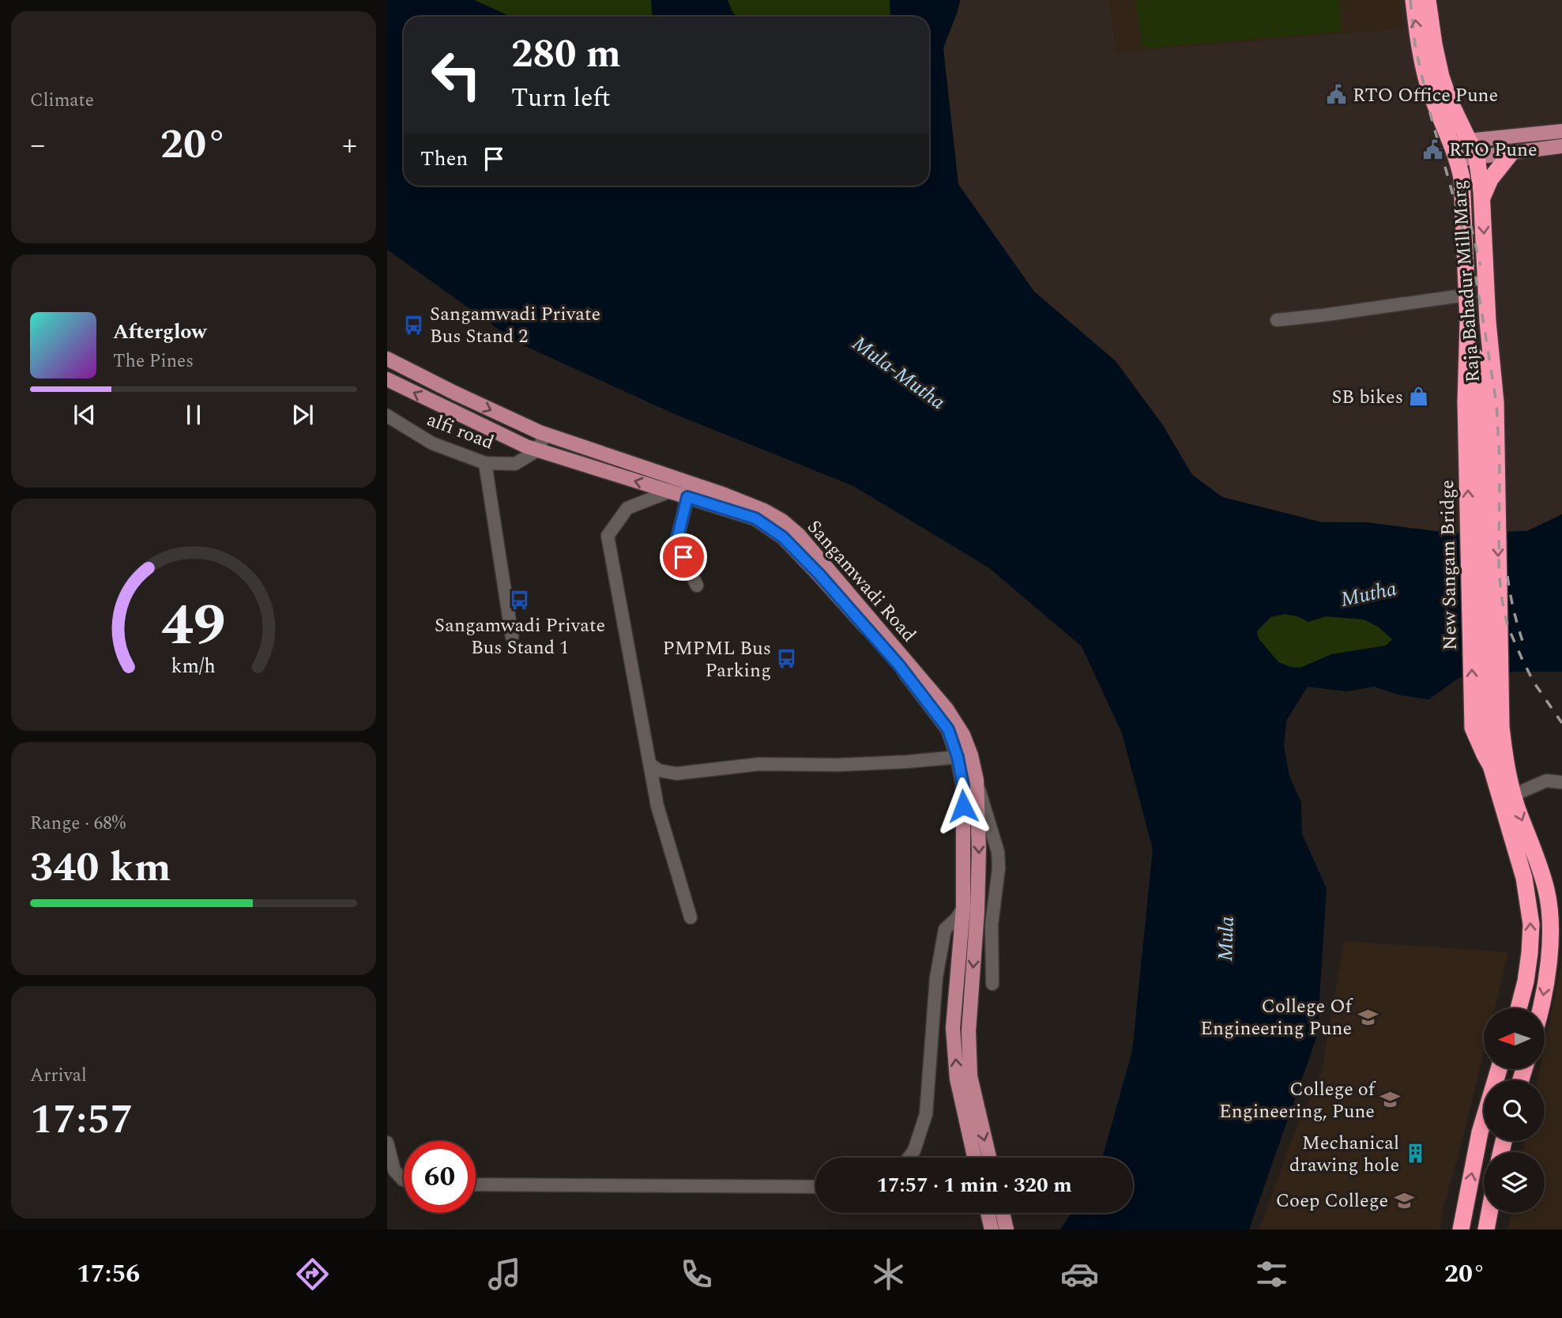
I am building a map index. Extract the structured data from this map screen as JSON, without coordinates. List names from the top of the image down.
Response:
{
  "streets": {
    "highway": ["Raja Bahadur Mill Marg", "New Sangam Bridge"],
    "main road": ["Sangamwadi Road"],
    "street": ["alfi road"]
  },
  "crossings": [
    ["Raja Bahadur Mill Marg", "New Sangam Bridge"],
    ["alfi road", "Sangamwadi Road"]
  ],
  "water": ["Mula-Mutha", "Mutha", "Mula"],
  "places": {
    "public building": ["RTO Office Pune", "RTO Pune"],
    "bus stop": ["Sangamwadi Private Bus Stand 2", "Sangamwadi Private Bus Stand 1", "PMPML Bus Parking"],
    "shop": ["SB bikes"],
    "school or university": ["College Of Engineering Pune", "College of Engineering, Pune", "Coep College"],
    "building": ["Mechanical drawing hole"]
  },
  "north": "left",
  "page": {
    "tile": [
      "Climate",
      ["Range · 68%", "340 km"],
      ["Arrival", "17:57"]
    ],
    "turn": ["280 m", "Turn left"],
    "heat": ["−", "20°", "+"],
    "then": "Then",
    "song": ["Afterglow", "The Pines"],
    "limit": "60",
    "trip": "17:57 · 1 min · 320 m",
    "tabs": ["17:56", "20°"],
    "gauge": ["49", "km/h"]
  }
}
